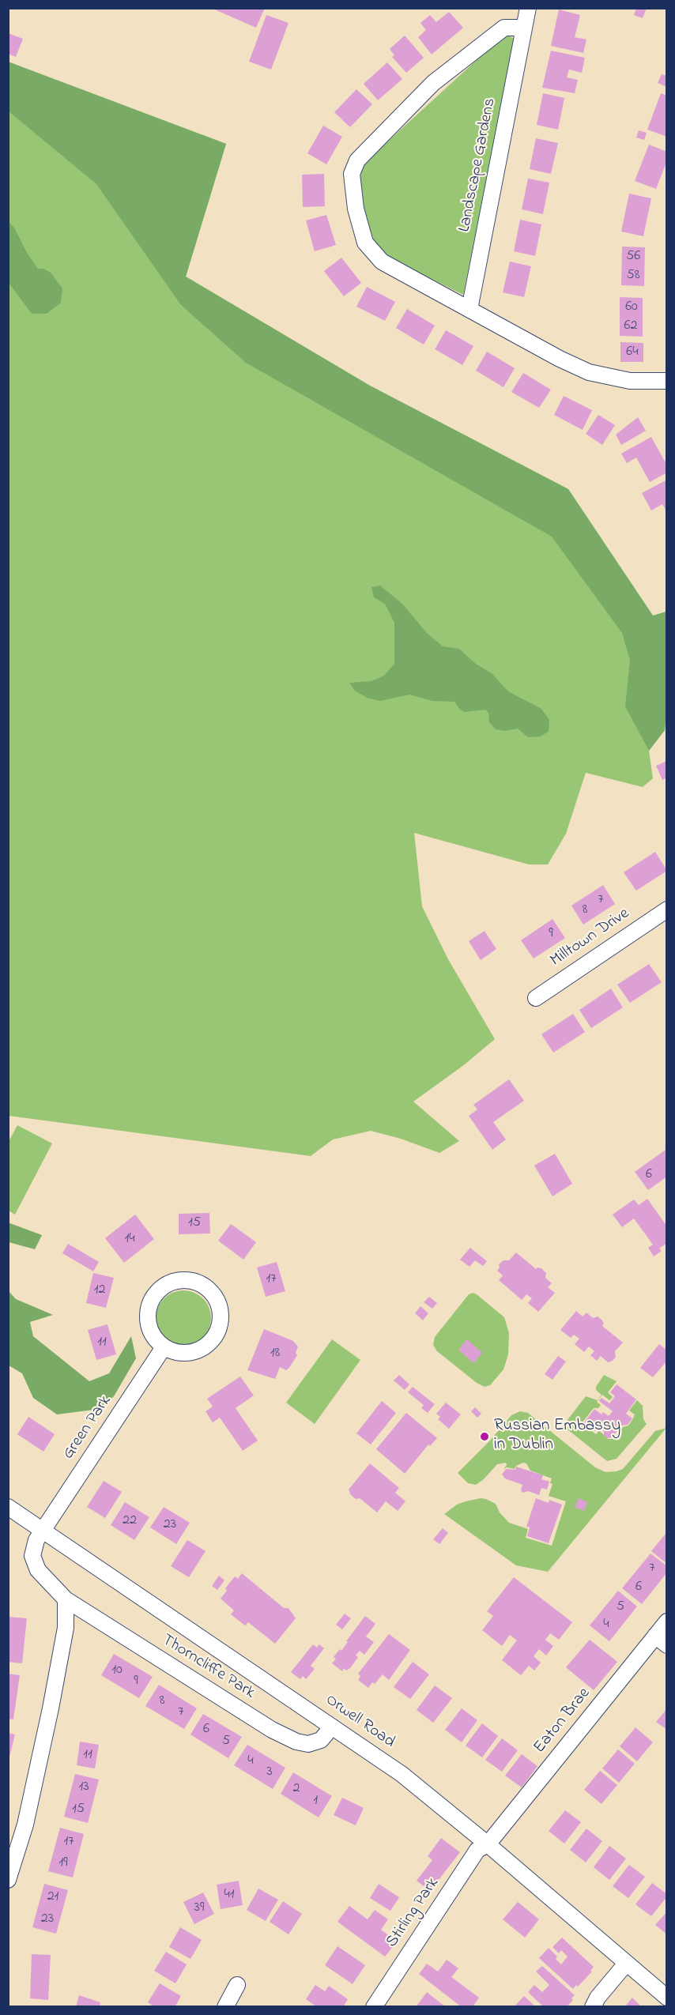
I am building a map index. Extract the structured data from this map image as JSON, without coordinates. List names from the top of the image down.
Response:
{
  "streets": {
    "street": [
      "Landscape Gardens",
      "Milltown Drive",
      "Green Park",
      "Thorncliffe Park",
      "Eaton Brae",
      "Orwell Road",
      "Stirling Park"
    ]
  },
  "crossings": [
    ["Green Park", "Thorncliffe Park"],
    ["Green Park", "Orwell Road"],
    ["Thorncliffe Park", "Orwell Road"],
    ["Eaton Brae", "Orwell Road"],
    ["Eaton Brae", "Stirling Park"],
    ["Orwell Road", "Stirling Park"]
  ],
  "places": ["Russian Embassy in Dublin"],
  "house_numbers": [
    "56",
    "58",
    "60",
    "62",
    "64",
    "7",
    "8",
    "9",
    "6",
    "15",
    "14",
    "17",
    "12",
    "11",
    "18",
    "22",
    "23",
    "7",
    "6",
    "5",
    "4",
    "10",
    "9",
    "8",
    "7",
    "6",
    "5",
    "11",
    "4",
    "3",
    "13",
    "2",
    "1",
    "15",
    "17",
    "19",
    "41",
    "21",
    "39",
    "23"
  ]
}
